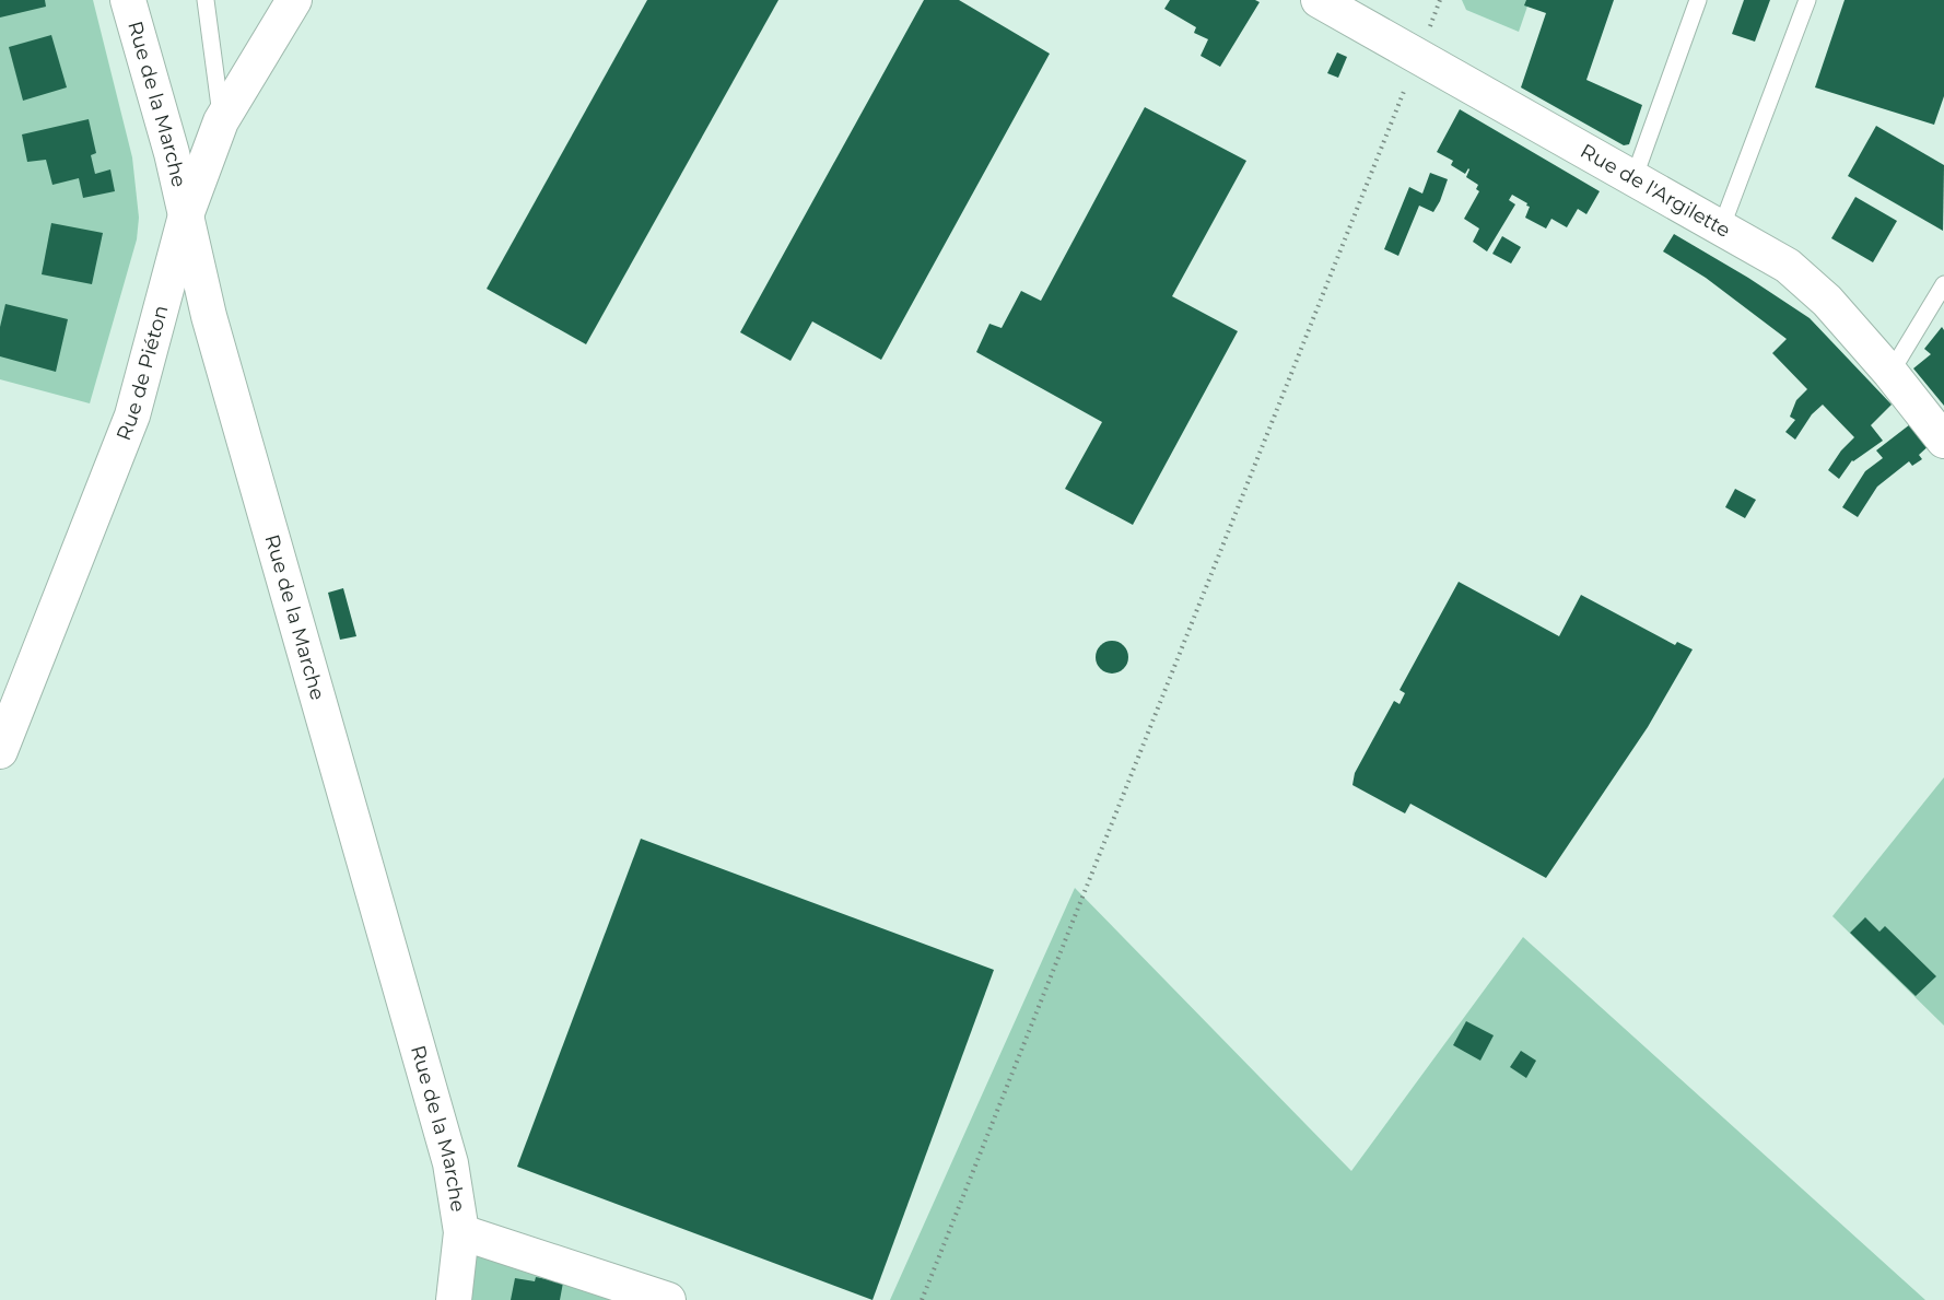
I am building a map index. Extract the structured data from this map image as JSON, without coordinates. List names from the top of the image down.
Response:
{
  "streets": {
    "street": ["Rue de la Marche", "Rue de l'Argilette", "Rue de Piéton"]
  },
  "crossings": [
    ["Rue de la Marche", "Rue de Piéton"]
  ]
}
